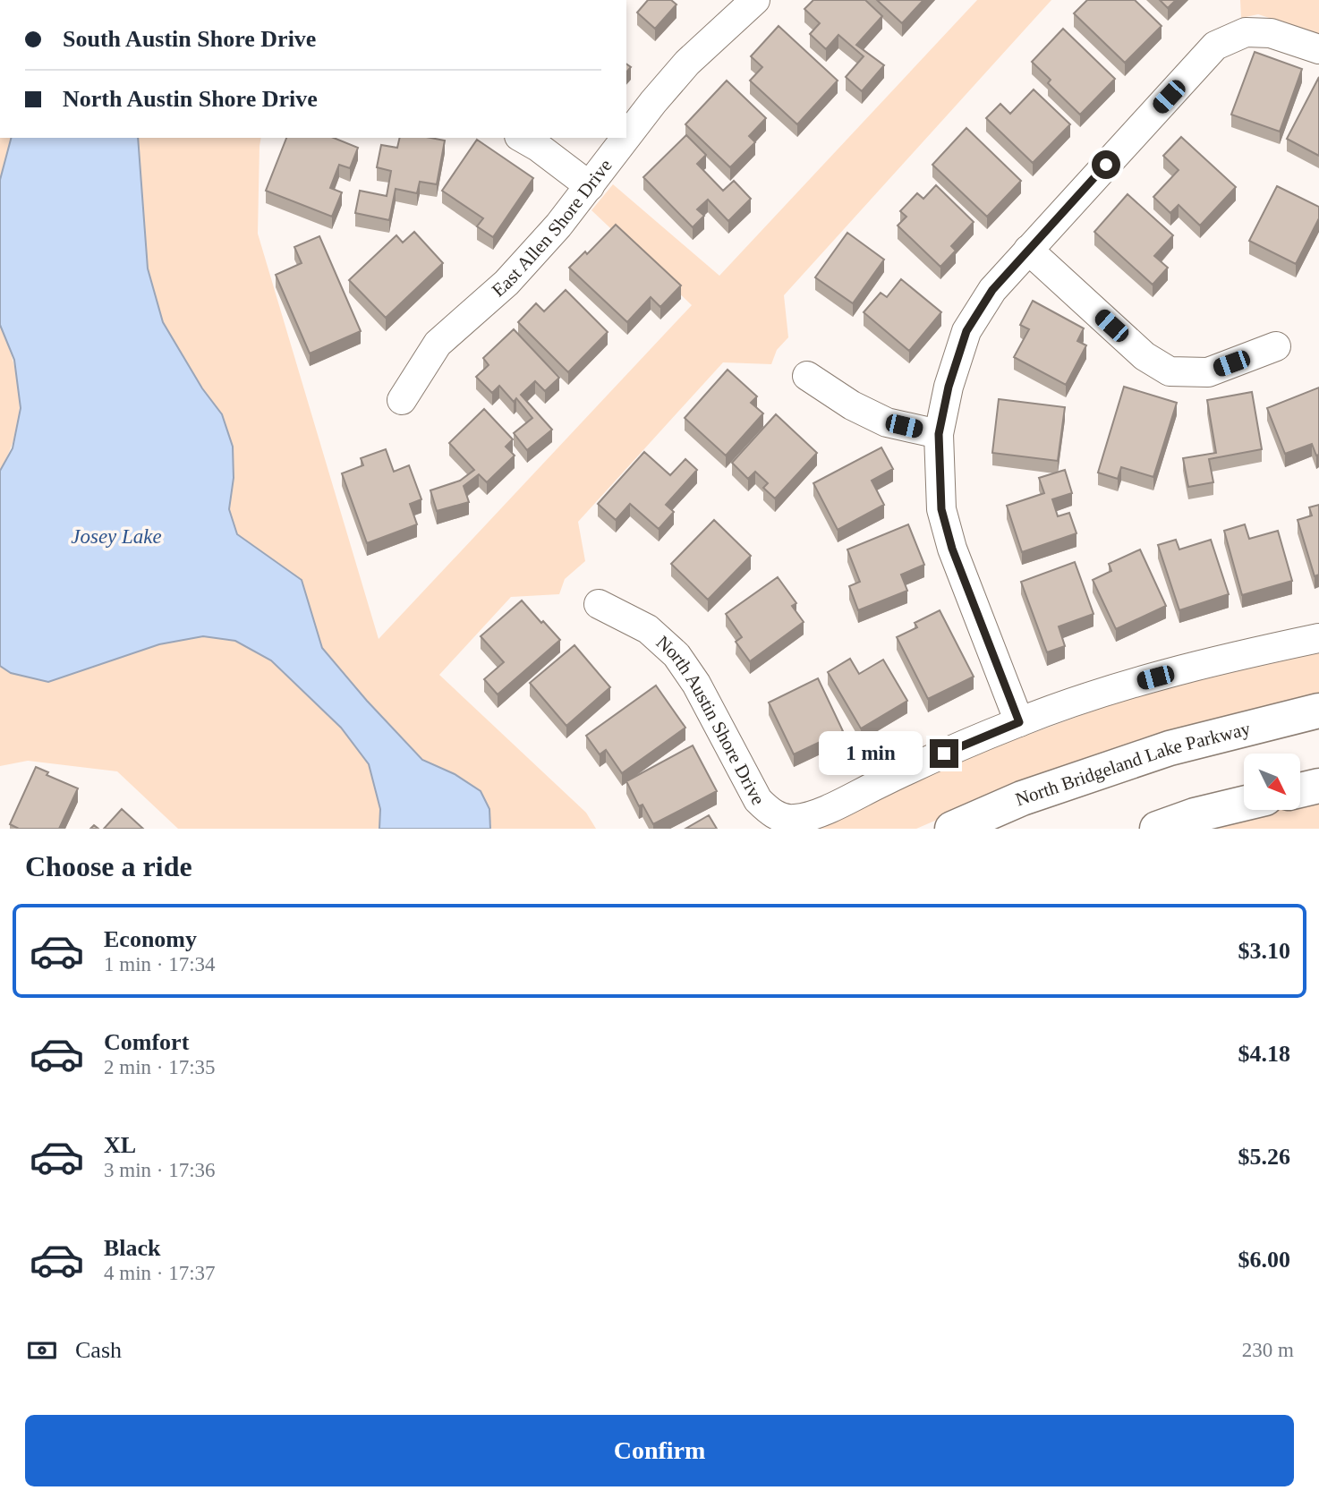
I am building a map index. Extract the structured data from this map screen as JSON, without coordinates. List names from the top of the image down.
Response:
{
  "streets": {
    "main road": ["North Bridgeland Lake Parkway"],
    "street": ["East Allen Shore Drive", "North Austin Shore Drive"]
  },
  "water": ["Josey Lake"],
  "north": "bottom right",
  "page": {
    "banner": ["South Austin Shore Drive", "North Austin Shore Drive"],
    "bubble": "1 min",
    "heading": "Choose a ride",
    "list": [
      {
        "name": "Economy",
        "note": "1 min · 17:34",
        "value": "$3.10"
      },
      {
        "name": "Comfort",
        "note": "2 min · 17:35",
        "value": "$4.18"
      },
      {
        "name": "XL",
        "note": "3 min · 17:36",
        "value": "$5.26"
      },
      {
        "name": "Black",
        "note": "4 min · 17:37",
        "value": "$6.00"
      }
    ],
    "pay": ["Cash", "230 m"],
    "buttons": "Confirm"
  }
}
